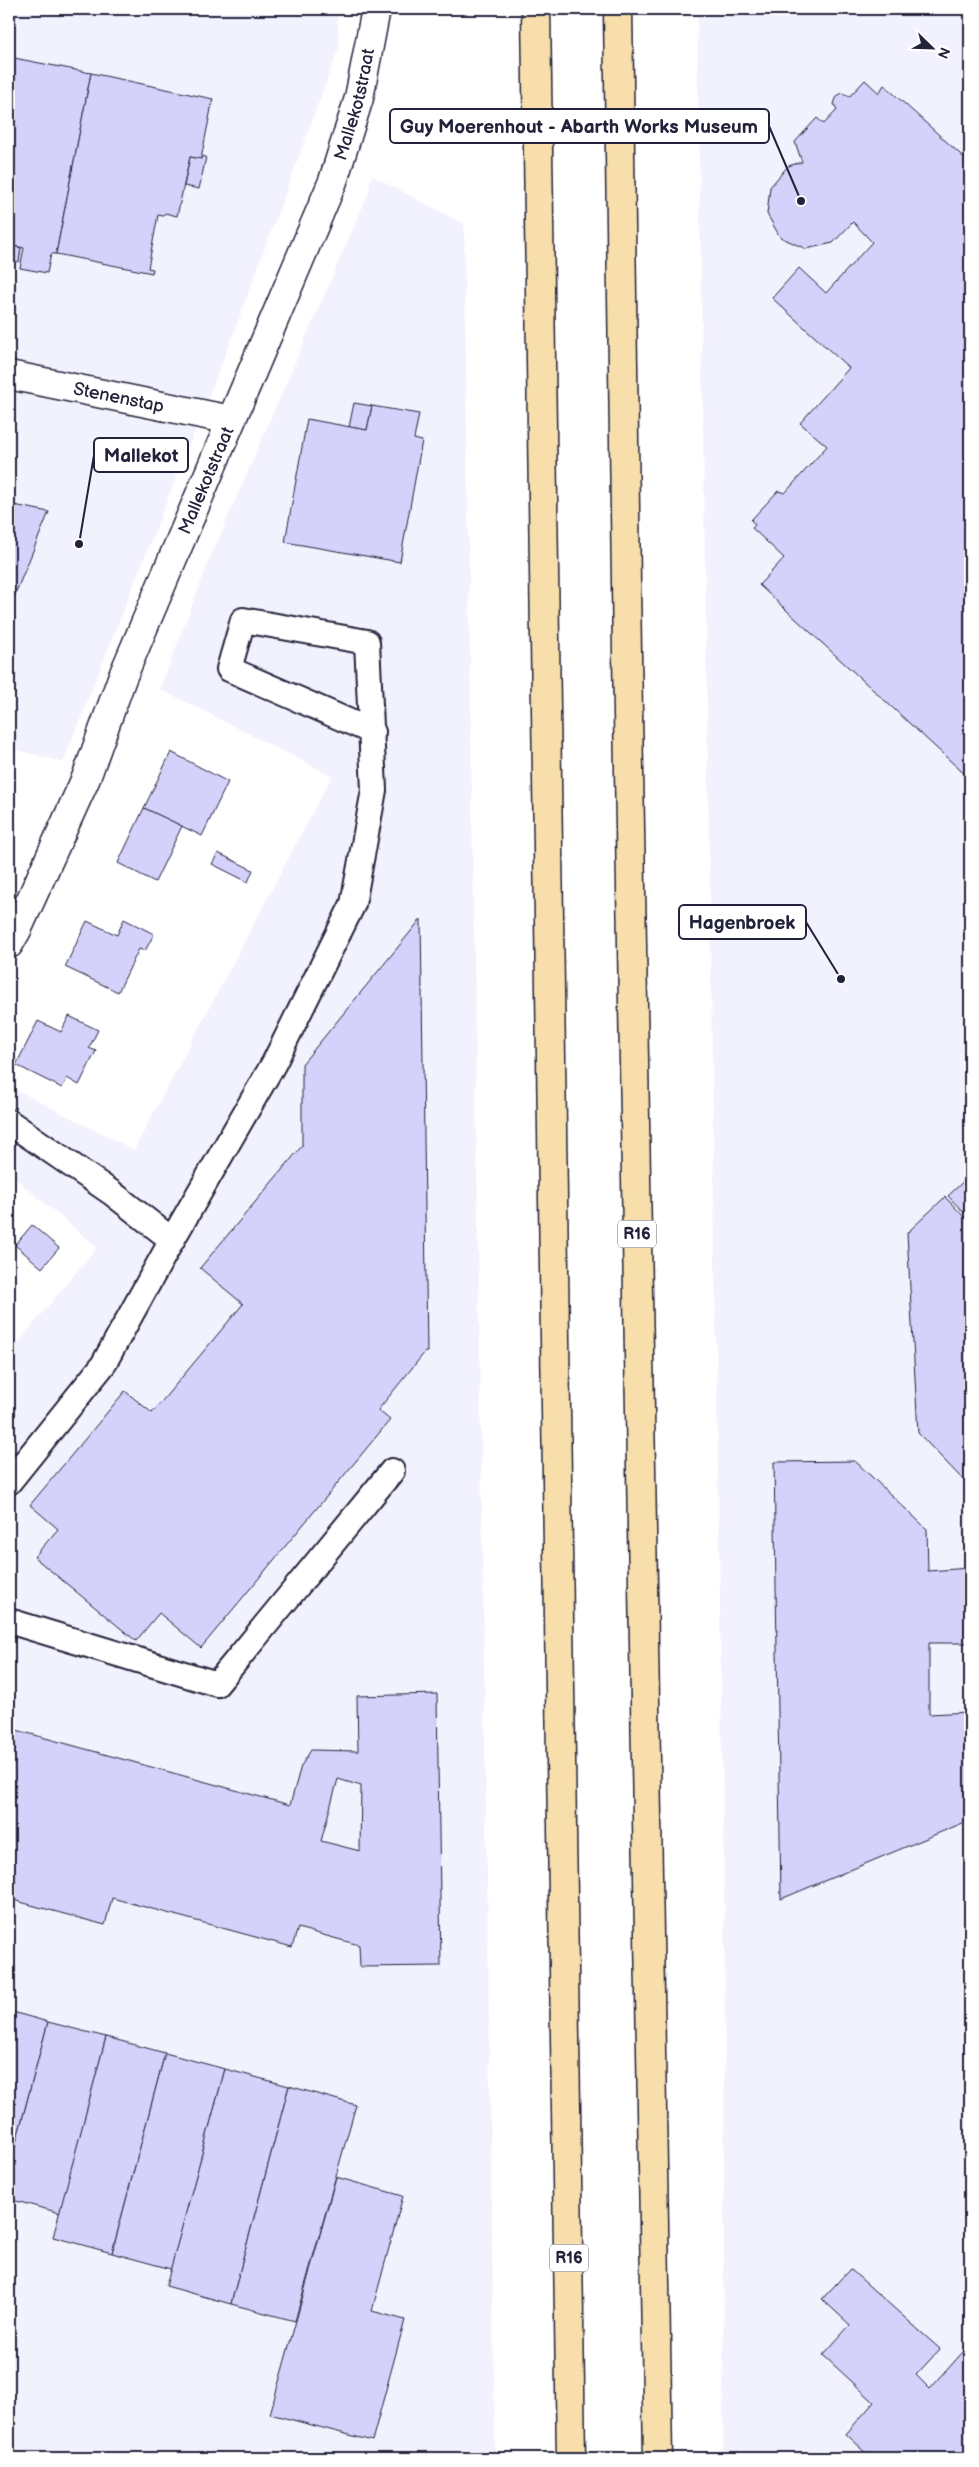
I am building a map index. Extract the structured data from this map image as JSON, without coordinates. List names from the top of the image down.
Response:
{
  "streets": {
    "highway": ["R16"],
    "street": ["Mallekotstraat", "Stenenstap"]
  },
  "crossings": [
    ["Mallekotstraat", "Stenenstap"]
  ],
  "places": ["Guy Moerenhout - Abarth Works Museum", "Mallekot", "Hagenbroek"],
  "north": "bottom right"
}
